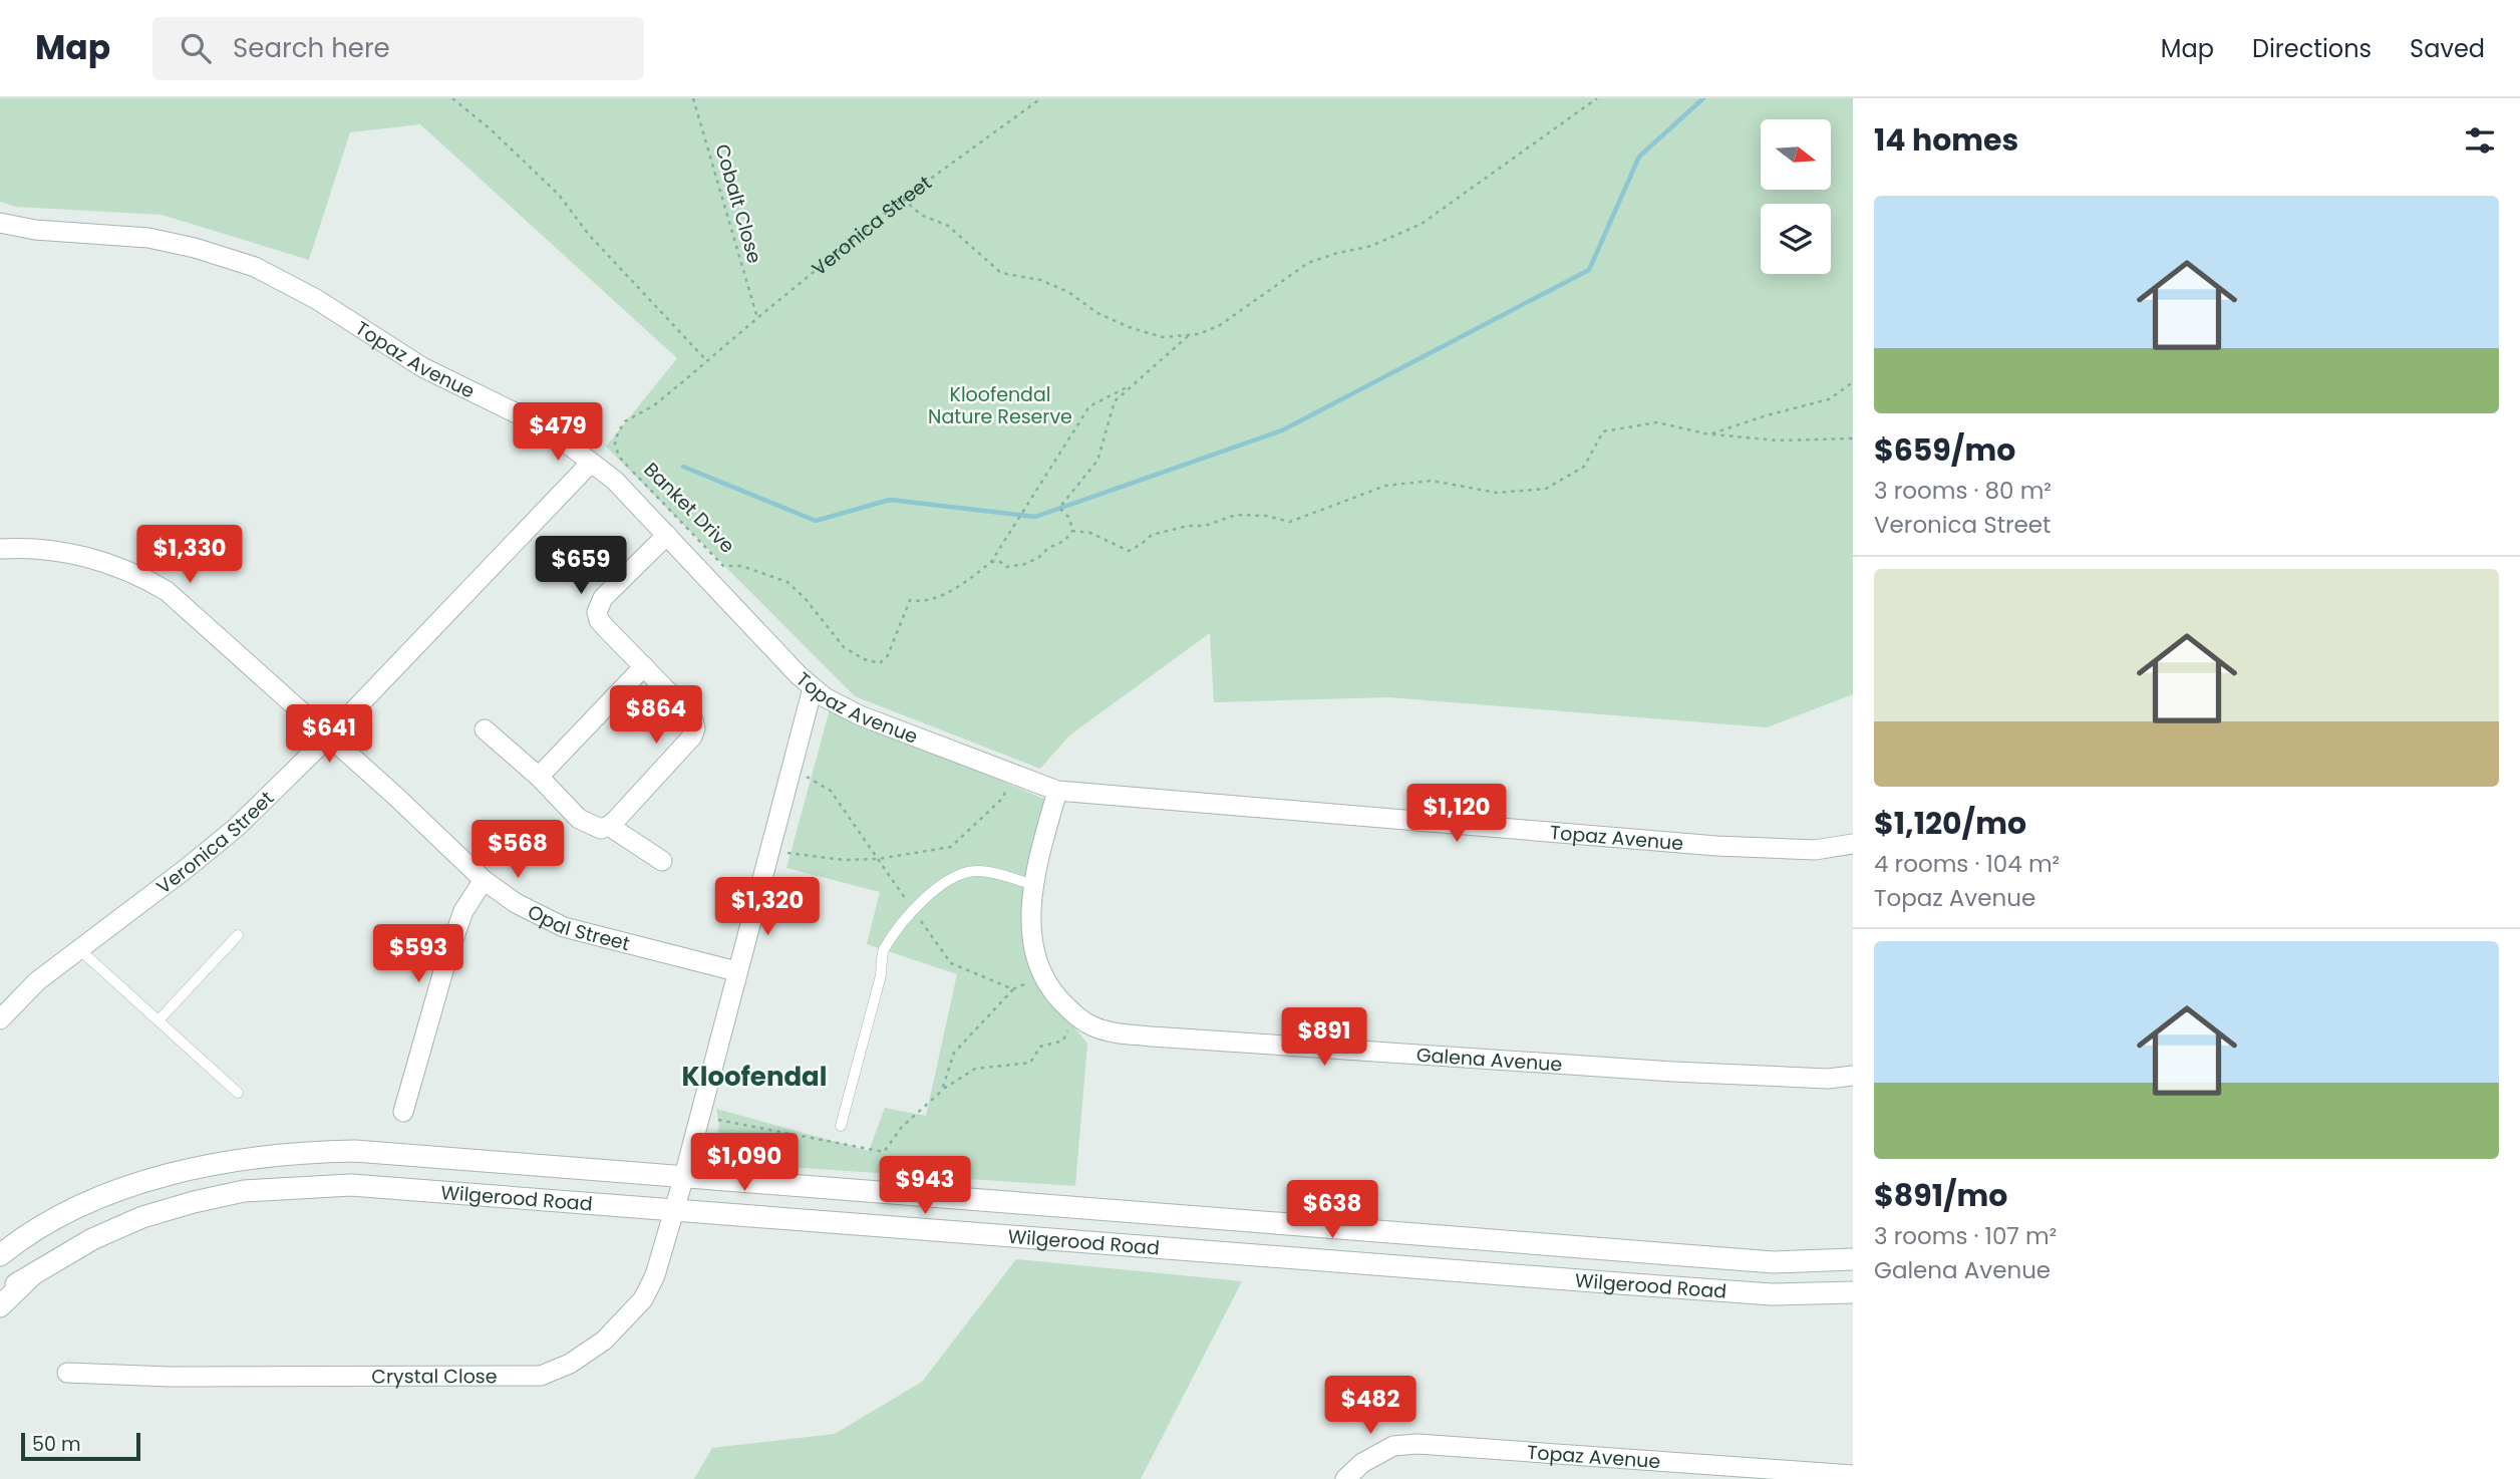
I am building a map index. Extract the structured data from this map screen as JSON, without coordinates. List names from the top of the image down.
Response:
{
  "streets": {
    "street": [
      "Veronica Street",
      "Topaz Avenue",
      "Opal Street",
      "Galena Avenue",
      "Wilgerood Road",
      "Crystal Close"
    ],
    "path": ["Cobalt Close", "Banket Drive"]
  },
  "crossings": [
    ["Cobalt Close", "Veronica Street"],
    ["Veronica Street", "Topaz Avenue"],
    ["Veronica Street", "Banket Drive"],
    ["Veronica Street", "Opal Street"],
    ["Topaz Avenue", "Galena Avenue"],
    ["Topaz Avenue", "Crystal Close"],
    ["Opal Street", "Crystal Close"],
    ["Wilgerood Road", "Crystal Close"]
  ],
  "districts": ["Kloofendal"],
  "parks": ["Kloofendal Nature Reserve"],
  "scale_bar": "50 m",
  "north": "right",
  "page": {
    "header": "Map",
    "search": "Search here",
    "nav": ["Map", "Directions", "Saved"],
    "heading": "14 homes",
    "list": [
      {
        "name": "$659/mo",
        "note": "3 rooms · 80 m² · Veronica Street"
      },
      {
        "name": "$1,120/mo",
        "note": "4 rooms · 104 m² · Topaz Avenue"
      },
      {
        "name": "$891/mo",
        "note": "3 rooms · 107 m² · Galena Avenue"
      }
    ],
    "price": [
      "$479",
      "$1,330",
      "$659",
      "$864",
      "$641",
      "$1,120",
      "$568",
      "$1,320",
      "$593",
      "$891",
      "$1,090",
      "$943",
      "$638",
      "$482"
    ],
    "scale": "50 m"
  }
}
